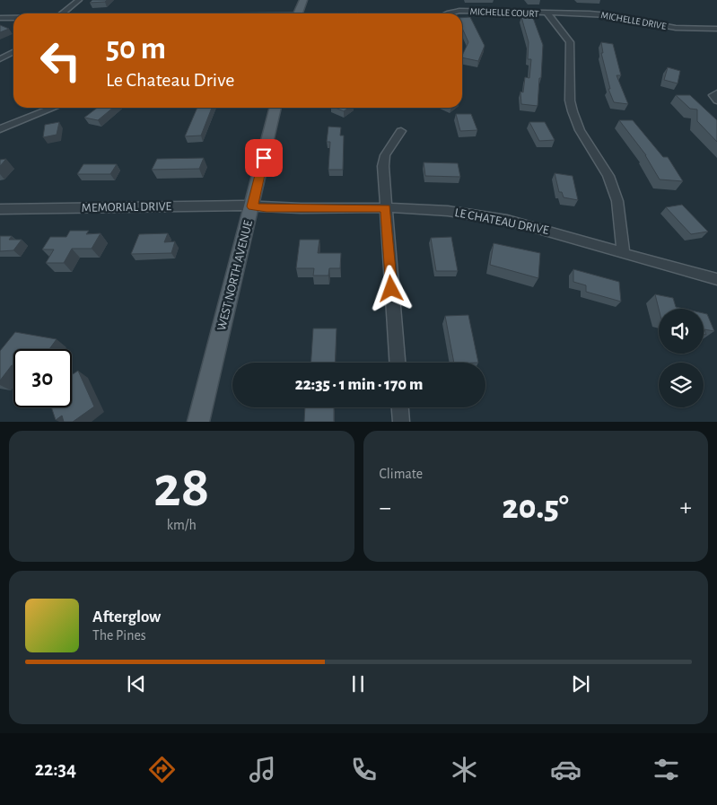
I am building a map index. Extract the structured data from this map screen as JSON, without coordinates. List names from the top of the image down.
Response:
{
  "streets": {
    "main road": ["WEST NORTH AVENUE"],
    "street": [
      "MICHELLE COURT",
      "MICHELLE DRIVE",
      "MEMORIAL DRIVE",
      "LE CHATEAU DRIVE"
    ]
  },
  "crossings": [
    ["MICHELLE COURT", "MICHELLE DRIVE"],
    ["MEMORIAL DRIVE", "LE CHATEAU DRIVE"],
    ["MEMORIAL DRIVE", "WEST NORTH AVENUE"],
    ["LE CHATEAU DRIVE", "WEST NORTH AVENUE"]
  ],
  "page": {
    "turn": ["50 m", "Le Chateau Drive"],
    "limit": "30",
    "trip": "22:35 · 1 min · 170 m",
    "tile": [
      ["28", "km/h"],
      "Climate"
    ],
    "heat": ["−", "20.5°", "+"],
    "song": ["Afterglow", "The Pines"],
    "tabs": "22:34"
  }
}
